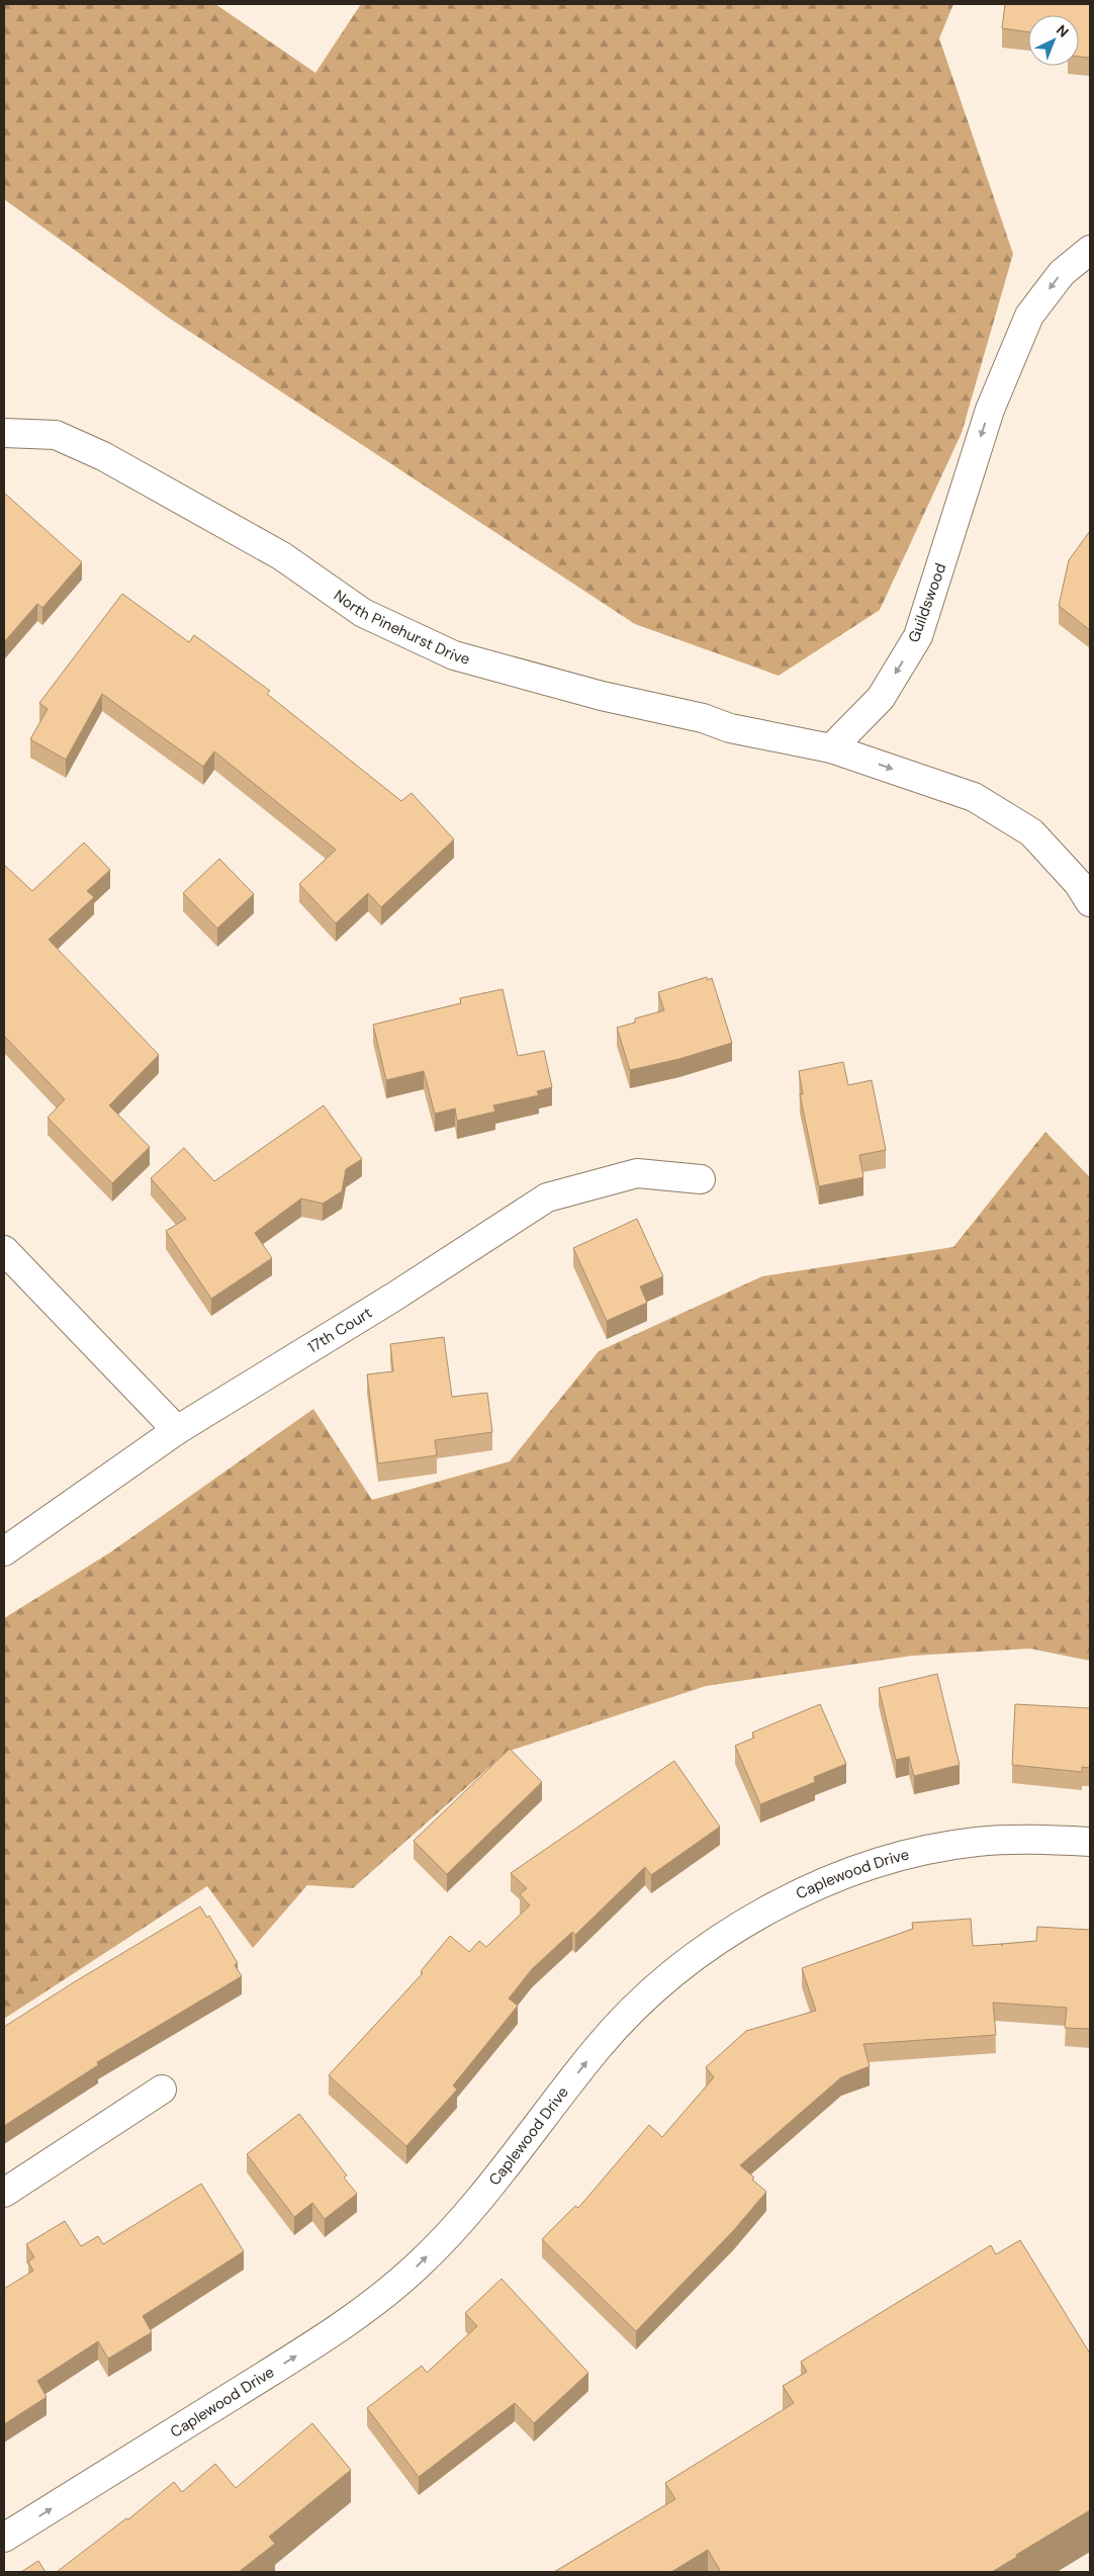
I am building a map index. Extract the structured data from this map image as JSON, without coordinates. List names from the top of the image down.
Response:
{
  "streets": {
    "street": [
      "Guildswood",
      "North Pinehurst Drive",
      "17th Court",
      "Caplewood Drive"
    ]
  },
  "crossings": [
    ["Guildswood", "North Pinehurst Drive"]
  ],
  "one_way": ["Guildswood", "Caplewood Drive"],
  "north": "top right"
}
